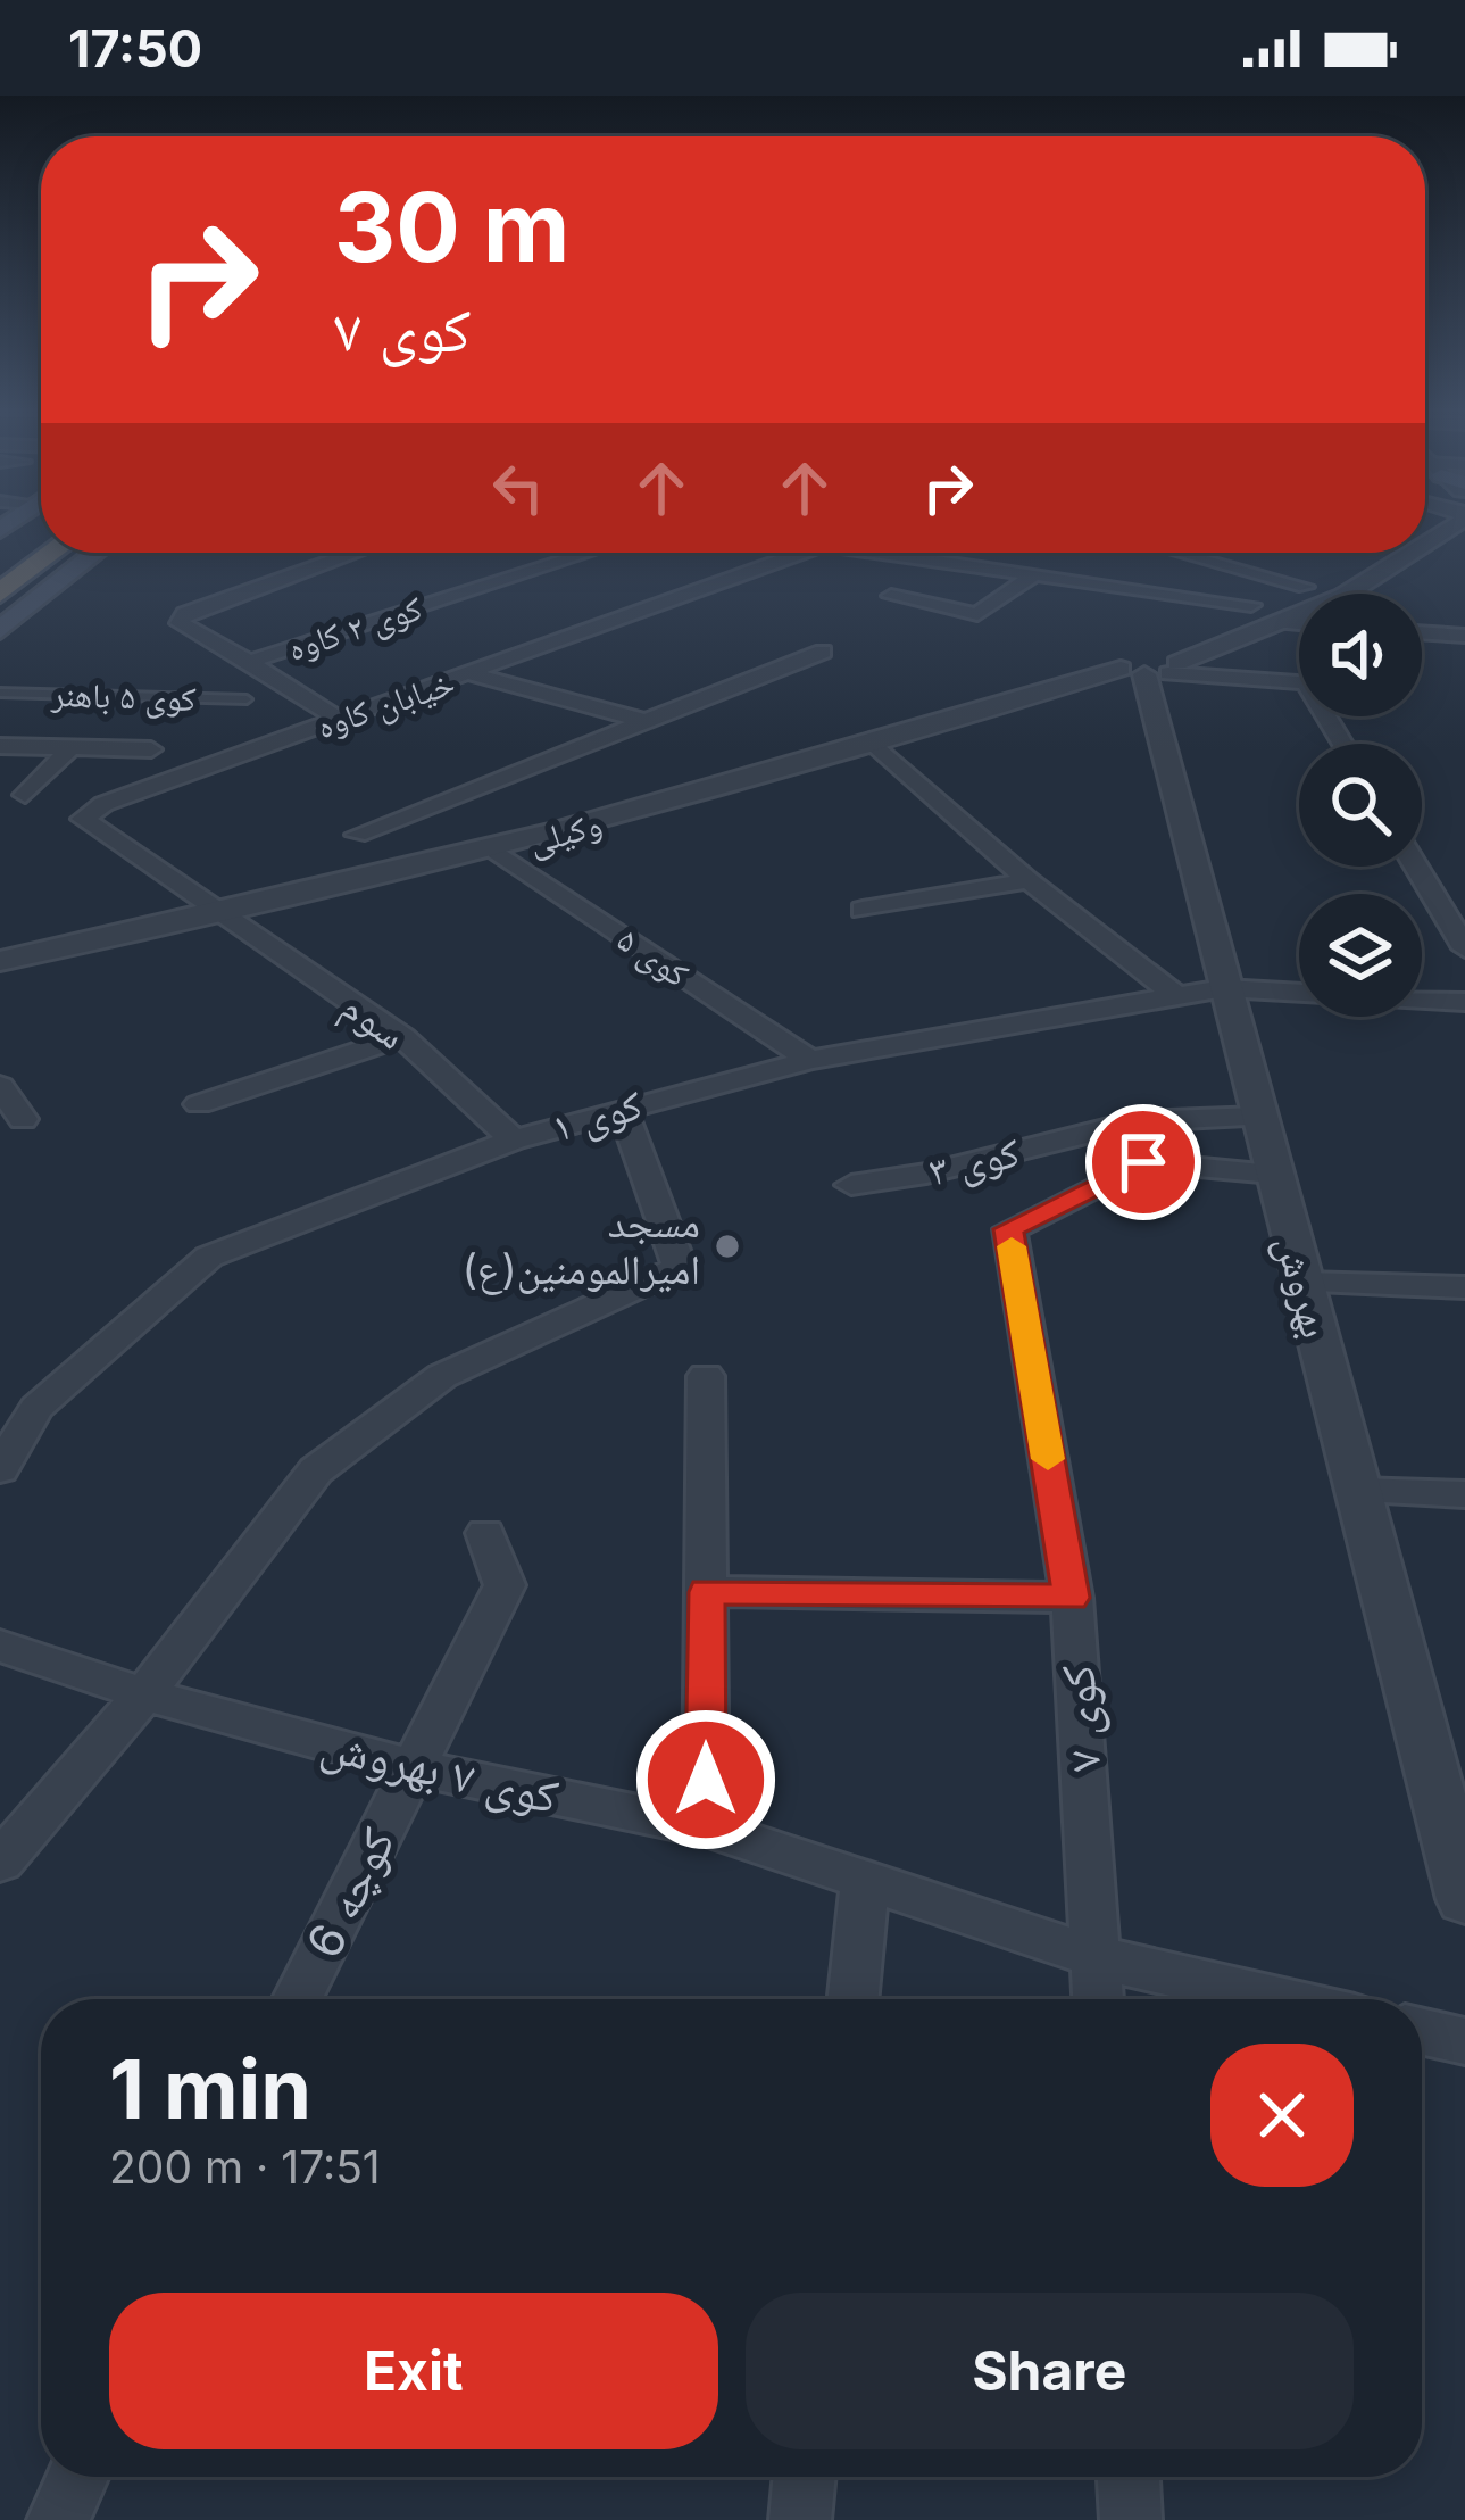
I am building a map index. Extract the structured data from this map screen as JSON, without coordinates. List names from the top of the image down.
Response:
{
  "streets": {
    "street": [
      "کوی ۲ کاوه",
      "خیابان کاوه",
      "وکیلی",
      "کوی ۵",
      "سوم",
      "کوی ۱",
      "کوی ۳",
      "بهروش",
      "کوی ۷",
      "کوی ۷ بهروش",
      "کوچه 6"
    ],
    "lane": ["کوی ۵ باهنر"]
  },
  "crossings": [
    ["کوی ۲ کاوه", "خیابان کاوه"],
    ["خیابان کاوه", "وکیلی"],
    ["خیابان کاوه", "سوم"],
    ["وکیلی", "کوی ۵"],
    ["وکیلی", "سوم"],
    ["وکیلی", "بهروش"],
    ["کوی ۵", "کوی ۱"],
    ["سوم", "کوی ۱"],
    ["کوی ۱", "بهروش"],
    ["کوی ۳", "بهروش"],
    ["کوی ۷", "کوی ۷ بهروش"],
    ["کوی ۷ بهروش", "کوچه 6"]
  ],
  "places": ["مسجد امیرالمومنین(ع)"],
  "page": {
    "status": "17:50",
    "turn": ["30 m", "کوی ۷"],
    "heading": ["1 min", "200 m · 17:51"],
    "buttons": ["Exit", "Share"]
  }
}
